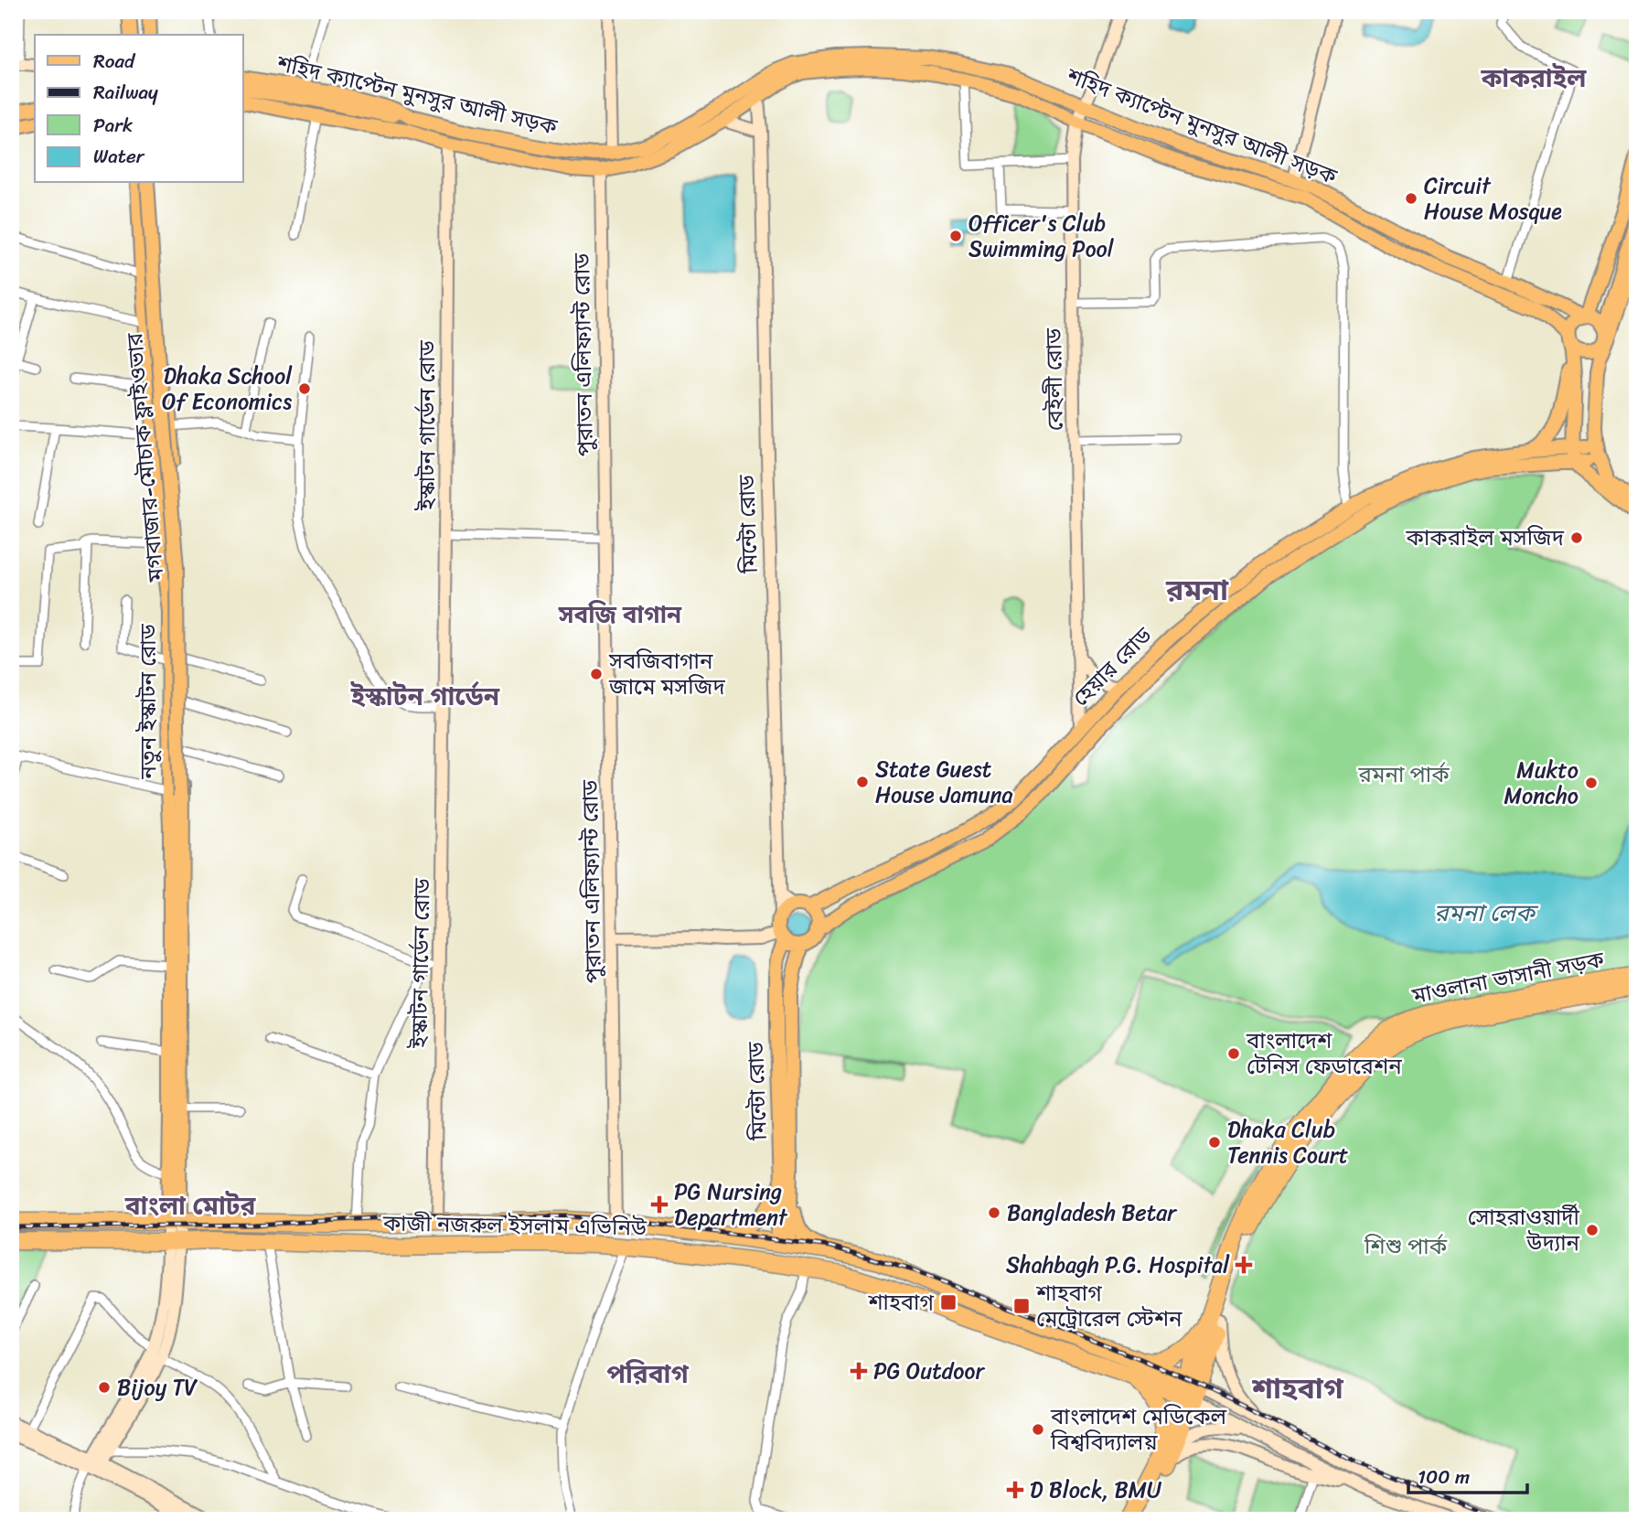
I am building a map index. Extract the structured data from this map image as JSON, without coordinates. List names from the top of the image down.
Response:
{
  "streets": {
    "highway": ["মাওলানা ভাসানী সড়ক", "কাজী নজরুল ইসলাম এভিনিউ"],
    "main road": [
      "শহিদ ক্যাপ্টেন মুনসুর আলী সড়ক",
      "পুরাতন এলিফ্যান্ট রোড",
      "বেইলী রোড",
      "ইস্কাটন গার্ডেন রোড",
      "মগবাজার-মৌচাক ফ্লাইওভার",
      "মিন্টো রোড",
      "হেয়ার রোড",
      "নতুন ইস্কাটন রোড"
    ]
  },
  "crossings": [
    ["শহিদ ক্যাপ্টেন মুনসুর আলী সড়ক", "পুরাতন এলিফ্যান্ট রোড"],
    ["শহিদ ক্যাপ্টেন মুনসুর আলী সড়ক", "বেইলী রোড"],
    ["শহিদ ক্যাপ্টেন মুনসুর আলী সড়ক", "ইস্কাটন গার্ডেন রোড"],
    ["শহিদ ক্যাপ্টেন মুনসুর আলী সড়ক", "মিন্টো রোড"],
    ["পুরাতন এলিফ্যান্ট রোড", "কাজী নজরুল ইসলাম এভিনিউ"],
    ["বেইলী রোড", "হেয়ার রোড"],
    ["ইস্কাটন গার্ডেন রোড", "কাজী নজরুল ইসলাম এভিনিউ"],
    ["মগবাজার-মৌচাক ফ্লাইওভার", "নতুন ইস্কাটন রোড"],
    ["মিন্টো রোড", "হেয়ার রোড"],
    ["মিন্টো রোড", "কাজী নজরুল ইসলাম এভিনিউ"],
    ["নতুন ইস্কাটন রোড", "কাজী নজরুল ইসলাম এভিনিউ"],
    ["মাওলানা ভাসানী সড়ক", "কাজী নজরুল ইসলাম এভিনিউ"]
  ],
  "districts": [
    "কাকরাইল",
    "রমনা",
    "সবজি বাগান",
    "ইস্কাটন গার্ডেন",
    "বাংলা মোটর",
    "পরিবাগ",
    "শাহবাগ"
  ],
  "water": ["রমনা লেক"],
  "parks": ["রমনা পার্ক", "শিশু পার্ক"],
  "places": {
    "other": [
      "Circuit House Mosque",
      "Officer's Club Swimming Pool",
      "Dhaka School Of Economics",
      "কাকরাইল মসজিদ",
      "সবজিবাগান জামে মসজিদ",
      "State Guest House Jamuna",
      "Mukto Moncho",
      "বাংলাদেশ টেনিস ফেডারেশন",
      "Dhaka Club Tennis Court",
      "Bangladesh Betar",
      "সোহরাওয়ার্দী উদ্যান",
      "Bijoy TV",
      "বাংলাদেশ মেডিকেল বিশ্ববিদ্যালয়"
    ],
    "health": [
      "PG Nursing Department",
      "Shahbagh P.G. Hospital",
      "PG Outdoor",
      "D Block, BMU"
    ],
    "transit": ["শাহবাগ", "শাহবাগ মেট্রোরেল স্টেশন"]
  },
  "legend": [
    "Road",
    "Railway",
    "Park",
    "Water"
  ],
  "scale_bar": "100 m"
}
